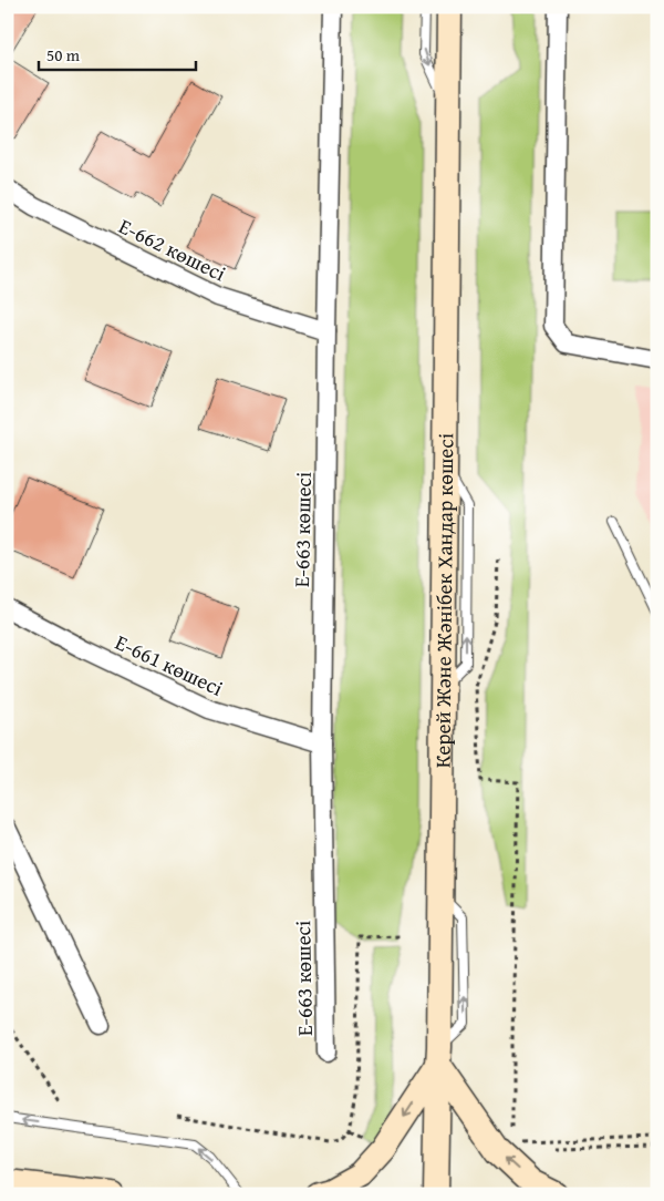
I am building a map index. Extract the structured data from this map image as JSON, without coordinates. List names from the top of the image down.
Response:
{
  "streets": {
    "main road": ["Керей Және Жәнібек Хандар көшесі"],
    "street": ["Е-662 көшесі", "Е-663 көшесі", "Е-661 көшесі"]
  },
  "crossings": [
    ["Е-662 көшесі", "Е-663 көшесі"],
    ["Е-663 көшесі", "Е-661 көшесі"]
  ],
  "scale_bar": "50 m"
}
